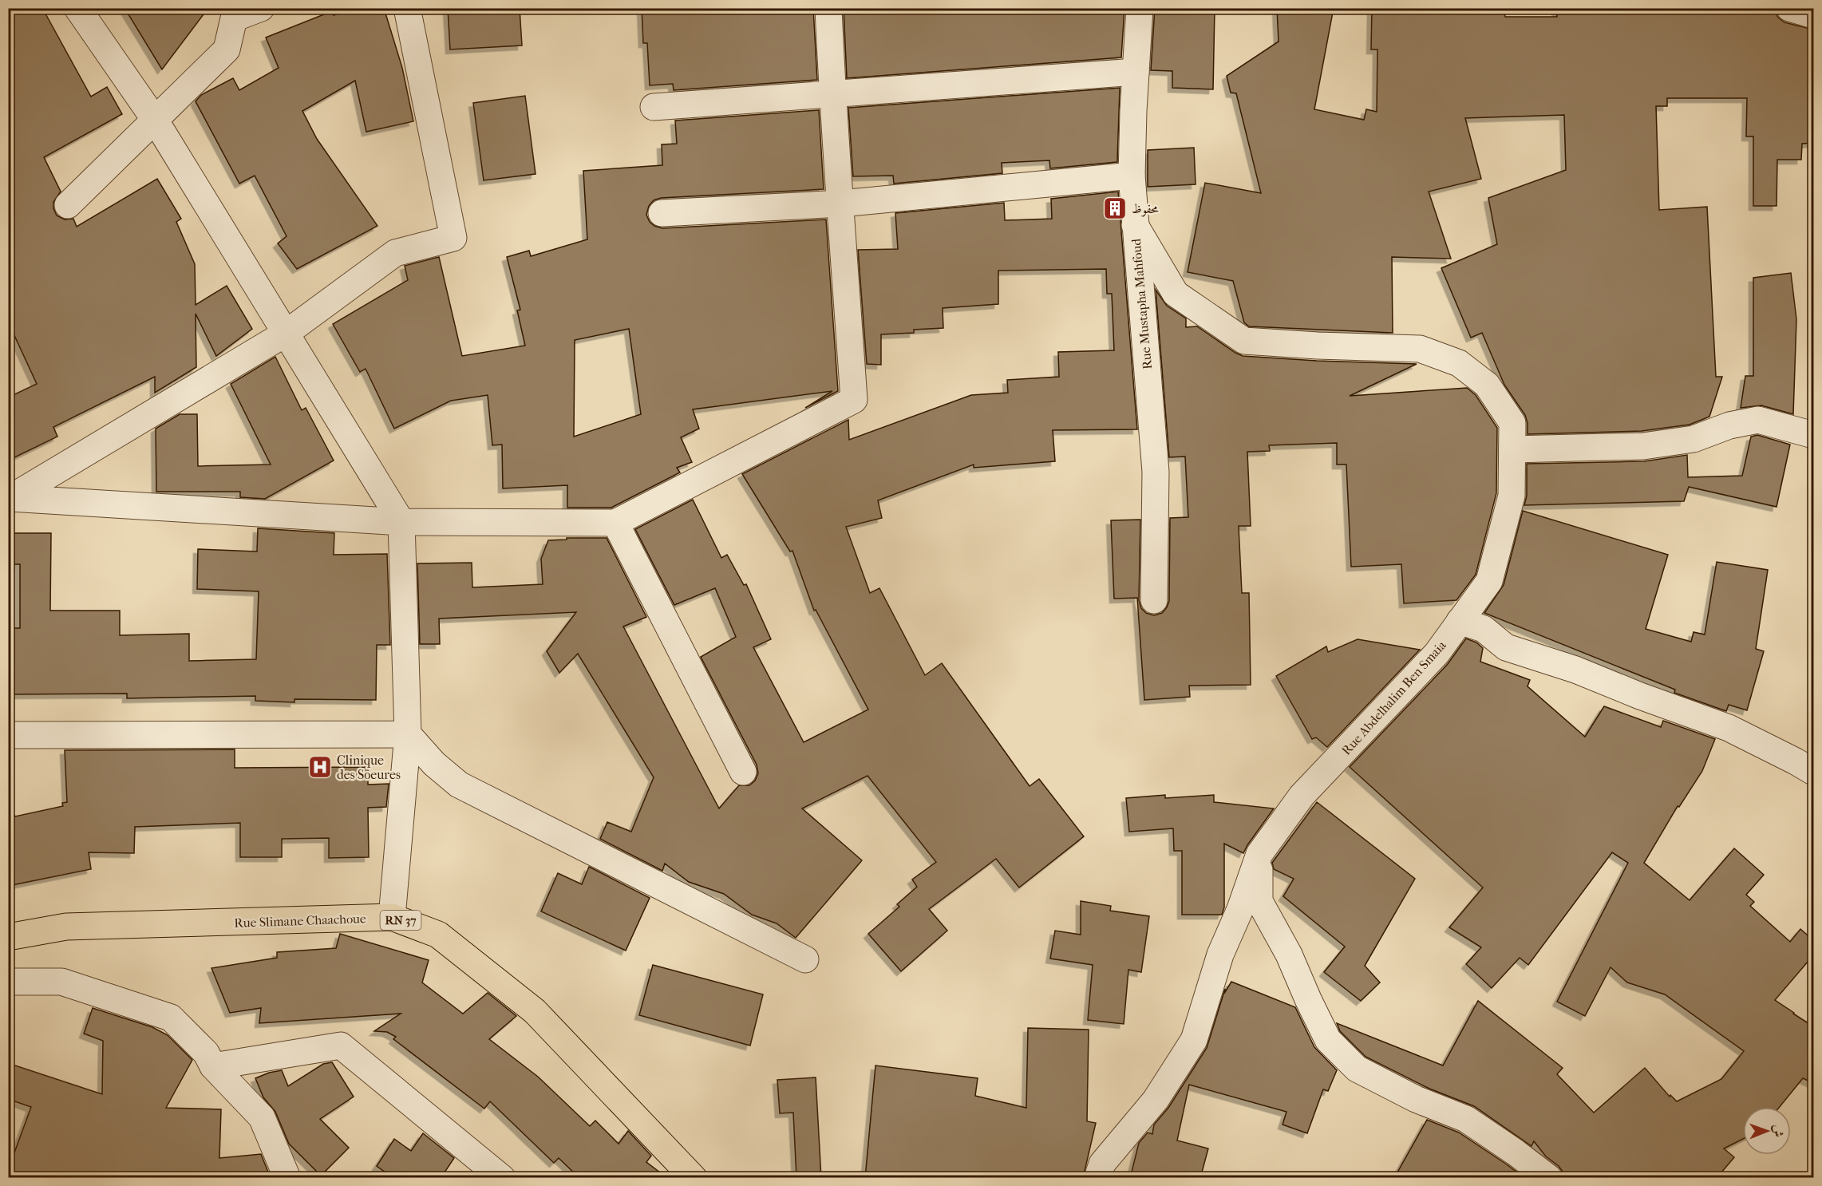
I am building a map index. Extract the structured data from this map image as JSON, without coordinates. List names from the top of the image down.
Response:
{
  "streets": {
    "main road": ["Rue Slimane Chaachoue", "RN 37"],
    "street": ["Rue Mustapha Mahfoud", "Rue Abdelhalim Ben Smaia"]
  },
  "crossings": [
    ["Rue Mustapha Mahfoud", "Rue Abdelhalim Ben Smaia"]
  ],
  "places": {
    "building": ["محفوظ"],
    "hospital": ["Clinique des Soeures"]
  },
  "north": "right"
}
